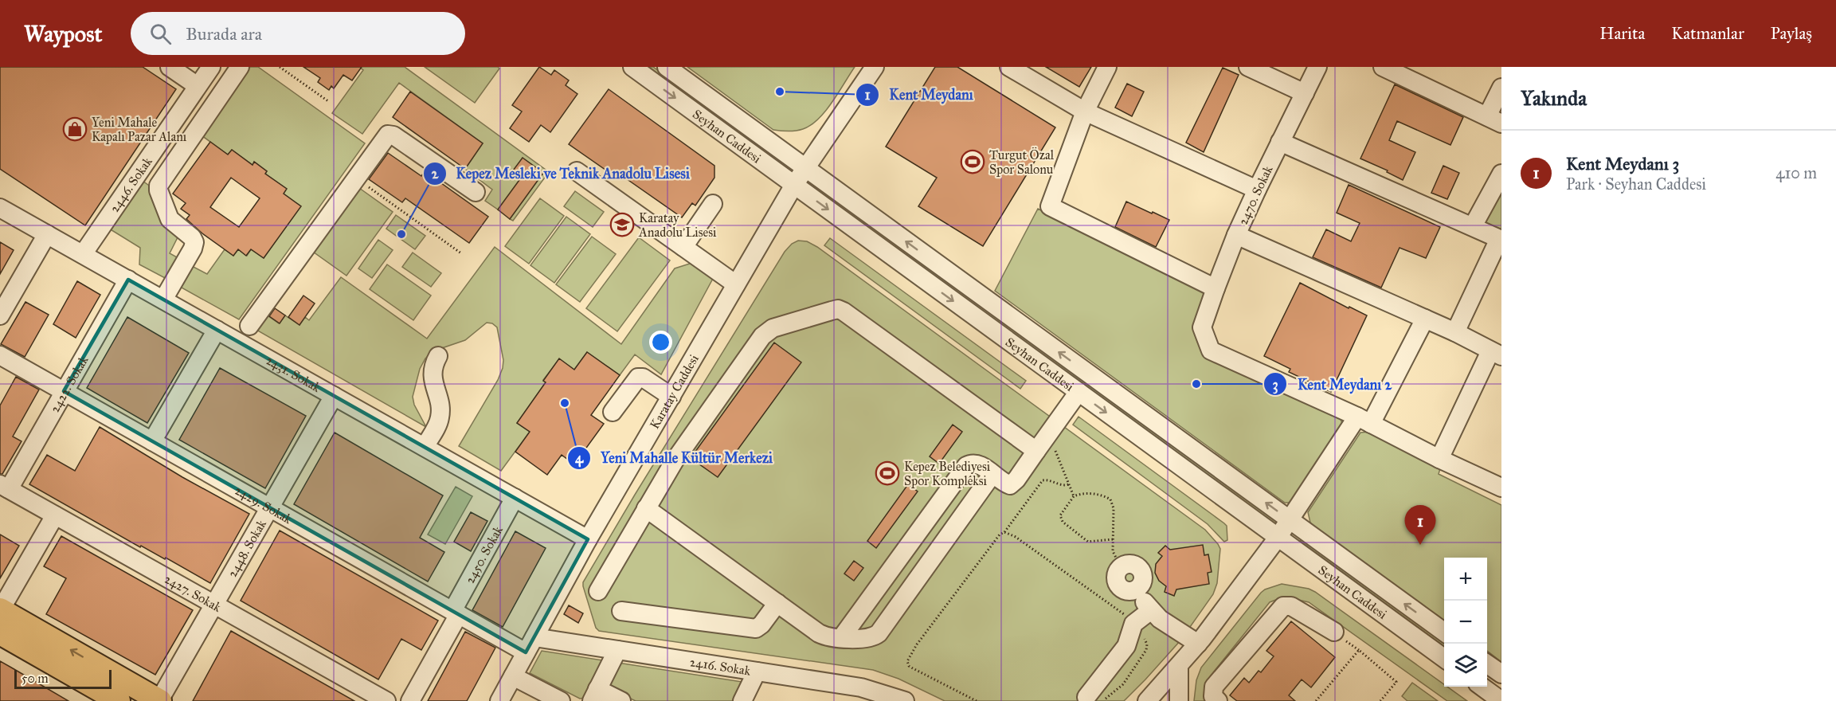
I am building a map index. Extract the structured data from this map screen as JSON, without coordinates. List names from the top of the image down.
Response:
{
  "streets": {
    "street": [
      "Seyhan Caddesi",
      "2446. Sokak",
      "2470. Sokak",
      "2431. Sokak",
      "2422. Sokak",
      "Karatay Caddesi",
      "2429. Sokak",
      "2448. Sokak",
      "2450. Sokak",
      "2427. Sokak",
      "2416. Sokak"
    ]
  },
  "crossings": [
    ["Seyhan Caddesi", "Karatay Caddesi"],
    ["2446. Sokak", "2431. Sokak"],
    ["2431. Sokak", "2422. Sokak"],
    ["2431. Sokak", "Karatay Caddesi"],
    ["2431. Sokak", "2448. Sokak"],
    ["2431. Sokak", "2450. Sokak"],
    ["2422. Sokak", "2429. Sokak"],
    ["2422. Sokak", "2427. Sokak"],
    ["Karatay Caddesi", "2429. Sokak"],
    ["Karatay Caddesi", "2416. Sokak"],
    ["2429. Sokak", "2448. Sokak"],
    ["2429. Sokak", "2450. Sokak"],
    ["2429. Sokak", "2416. Sokak"],
    ["2448. Sokak", "2427. Sokak"]
  ],
  "places": {
    "other": [
      "Kent Meydanı",
      "Kepez Mesleki ve Teknik Anadolu Lisesi",
      "Kent Meydanı 2",
      "Yeni Mahalle Kültür Merkezi"
    ],
    "shop": ["Yeni Mahale Kapalı Pazar Alanı"],
    "sports": ["Turgut Özal Spor Salonu", "Kepez Belediyesi Spor Kompleksi"],
    "school or university": ["Karatay Anadolu Lisesi"]
  },
  "scale_bar": "50 m",
  "page": {
    "header": "Waypost",
    "search": "Burada ara",
    "nav": ["Harita", "Katmanlar", "Paylaş"],
    "heading": "Yakında",
    "list": [
      {
        "mark": "1",
        "name": "Kent Meydanı 3",
        "note": "Park · Seyhan Caddesi",
        "value": "410 m"
      }
    ],
    "pins": "1",
    "map_buttons": ["+", "−"],
    "scale": "50 m"
  }
}
